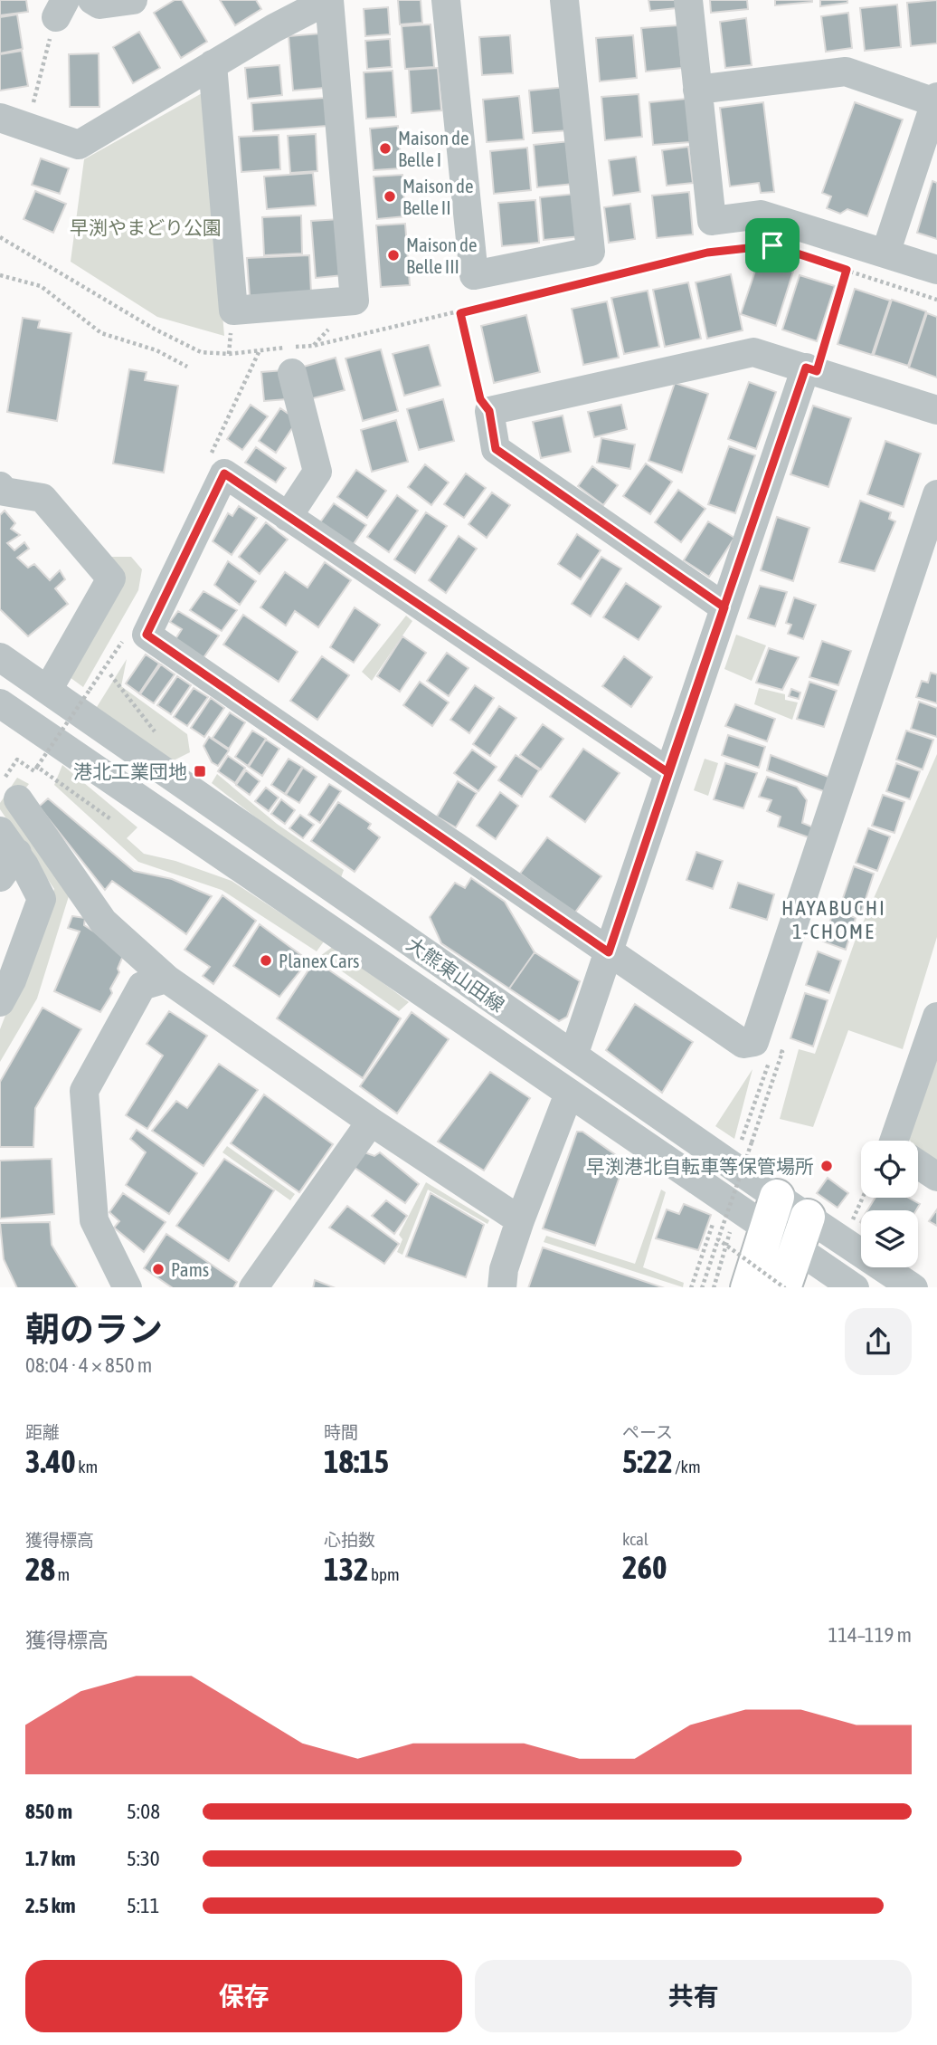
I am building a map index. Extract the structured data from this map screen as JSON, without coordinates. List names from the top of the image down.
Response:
{
  "streets": {
    "street": ["大熊東山田線"]
  },
  "districts": ["HAYABUCHI 1-CHOME"],
  "parks": ["早渕やまどり公園"],
  "places": {
    "other": [
      "Maison de Belle I",
      "Maison de Belle II",
      "Maison de Belle III",
      "Planex Cars",
      "早渕港北自転車等保管場所",
      "Pams"
    ],
    "transit": ["港北工業団地"]
  },
  "page": {
    "heading": ["朝のラン", "08:04 · 4 × 850 m"],
    "stats": [
      ["距離", "3.40 km"],
      ["時間", "18:15"],
      ["ペース", "5:22 /km"],
      ["獲得標高", "28 m"],
      ["心拍数", "132 bpm"],
      ["kcal", "260"]
    ],
    "chart": ["獲得標高", "114–119 m"],
    "list": [
      {
        "name": "850 m",
        "note": "5:08"
      },
      {
        "name": "1.7 km",
        "note": "5:30"
      },
      {
        "name": "2.5 km",
        "note": "5:11"
      }
    ],
    "buttons": ["保存", "共有"]
  }
}
